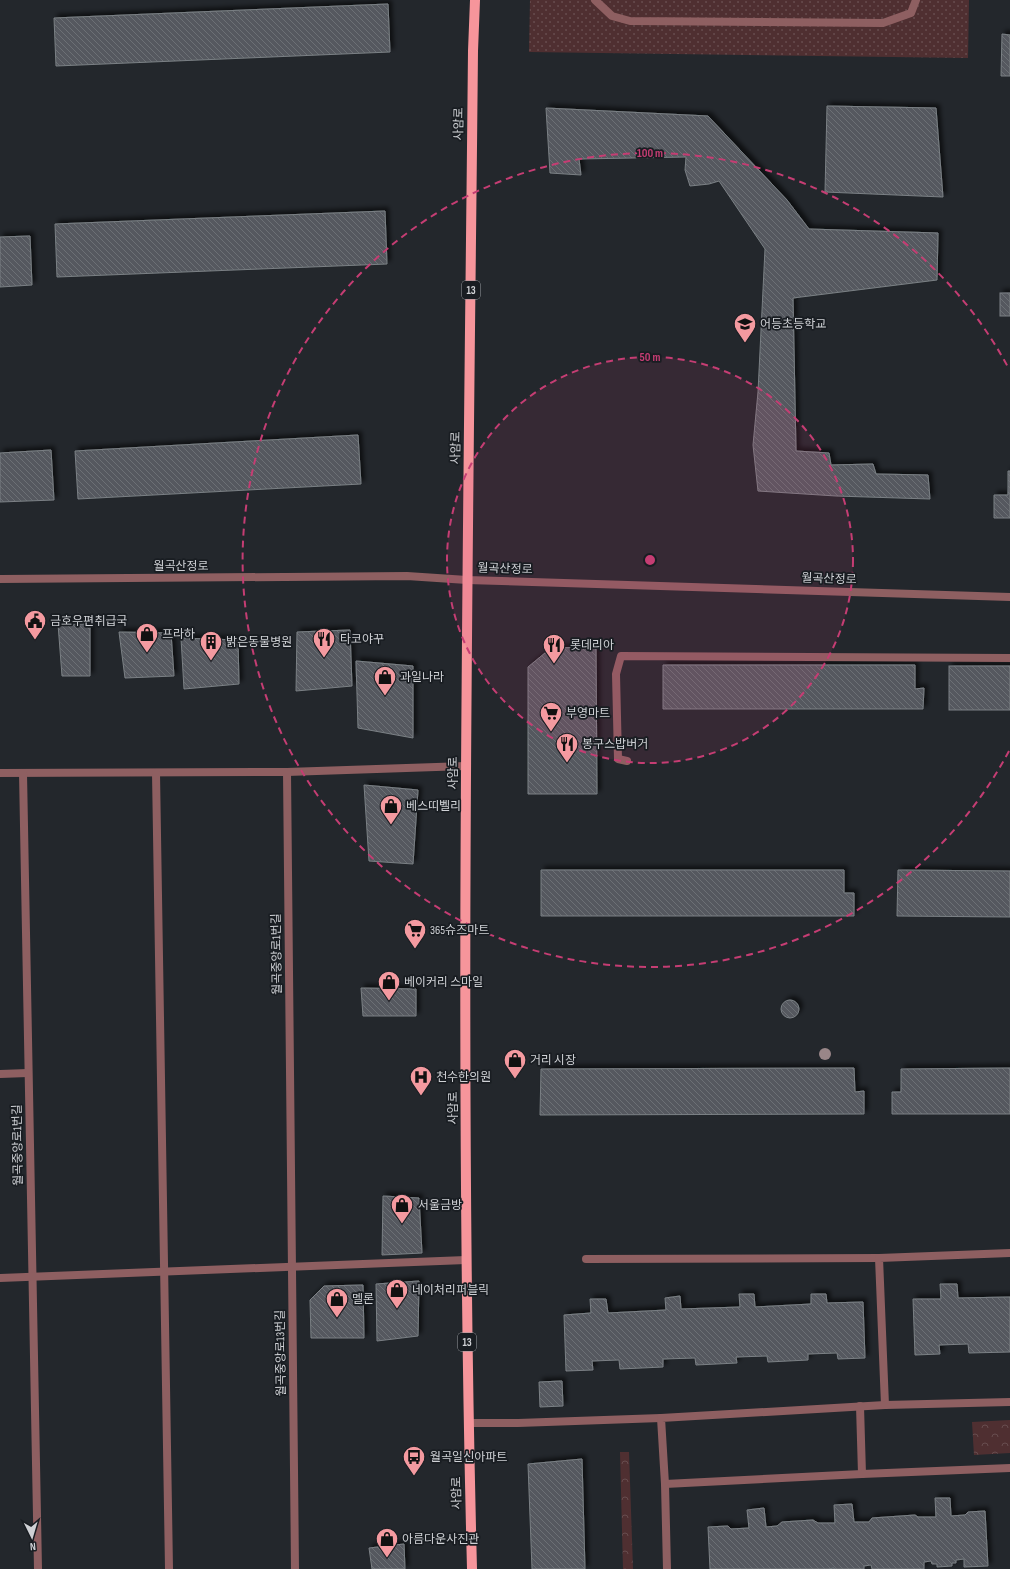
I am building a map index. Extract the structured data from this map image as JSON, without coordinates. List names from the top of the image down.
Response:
{
  "streets": {
    "main road": ["사암로", "13"],
    "street": ["월곡산정로", "월곡중앙로1번길", "월곡중앙로13번길"]
  },
  "crossings": [
    ["사암로", "월곡산정로"],
    ["월곡중앙로1번길", "월곡중앙로13번길"]
  ],
  "places": {
    "school or university": ["어등초등학교"],
    "public building": ["금호우편취급국"],
    "shop": [
      "프라하",
      "과일나라",
      "베스띠벨리",
      "베이커리 스마일",
      "거리 시장",
      "서울금방",
      "네이처리퍼블릭",
      "멜론",
      "아름다운사진관"
    ],
    "restaurant": ["타코야꾸", "롯데리아", "봉구스밥버거"],
    "building": ["밝은동물병원"],
    "supermarket": ["부영마트", "365슈즈마트"],
    "hospital": ["천수한의원"],
    "bus stop": ["월곡일신아파트"]
  },
  "north": "bottom",
  "rings": ["100 m", "50 m"]
}
